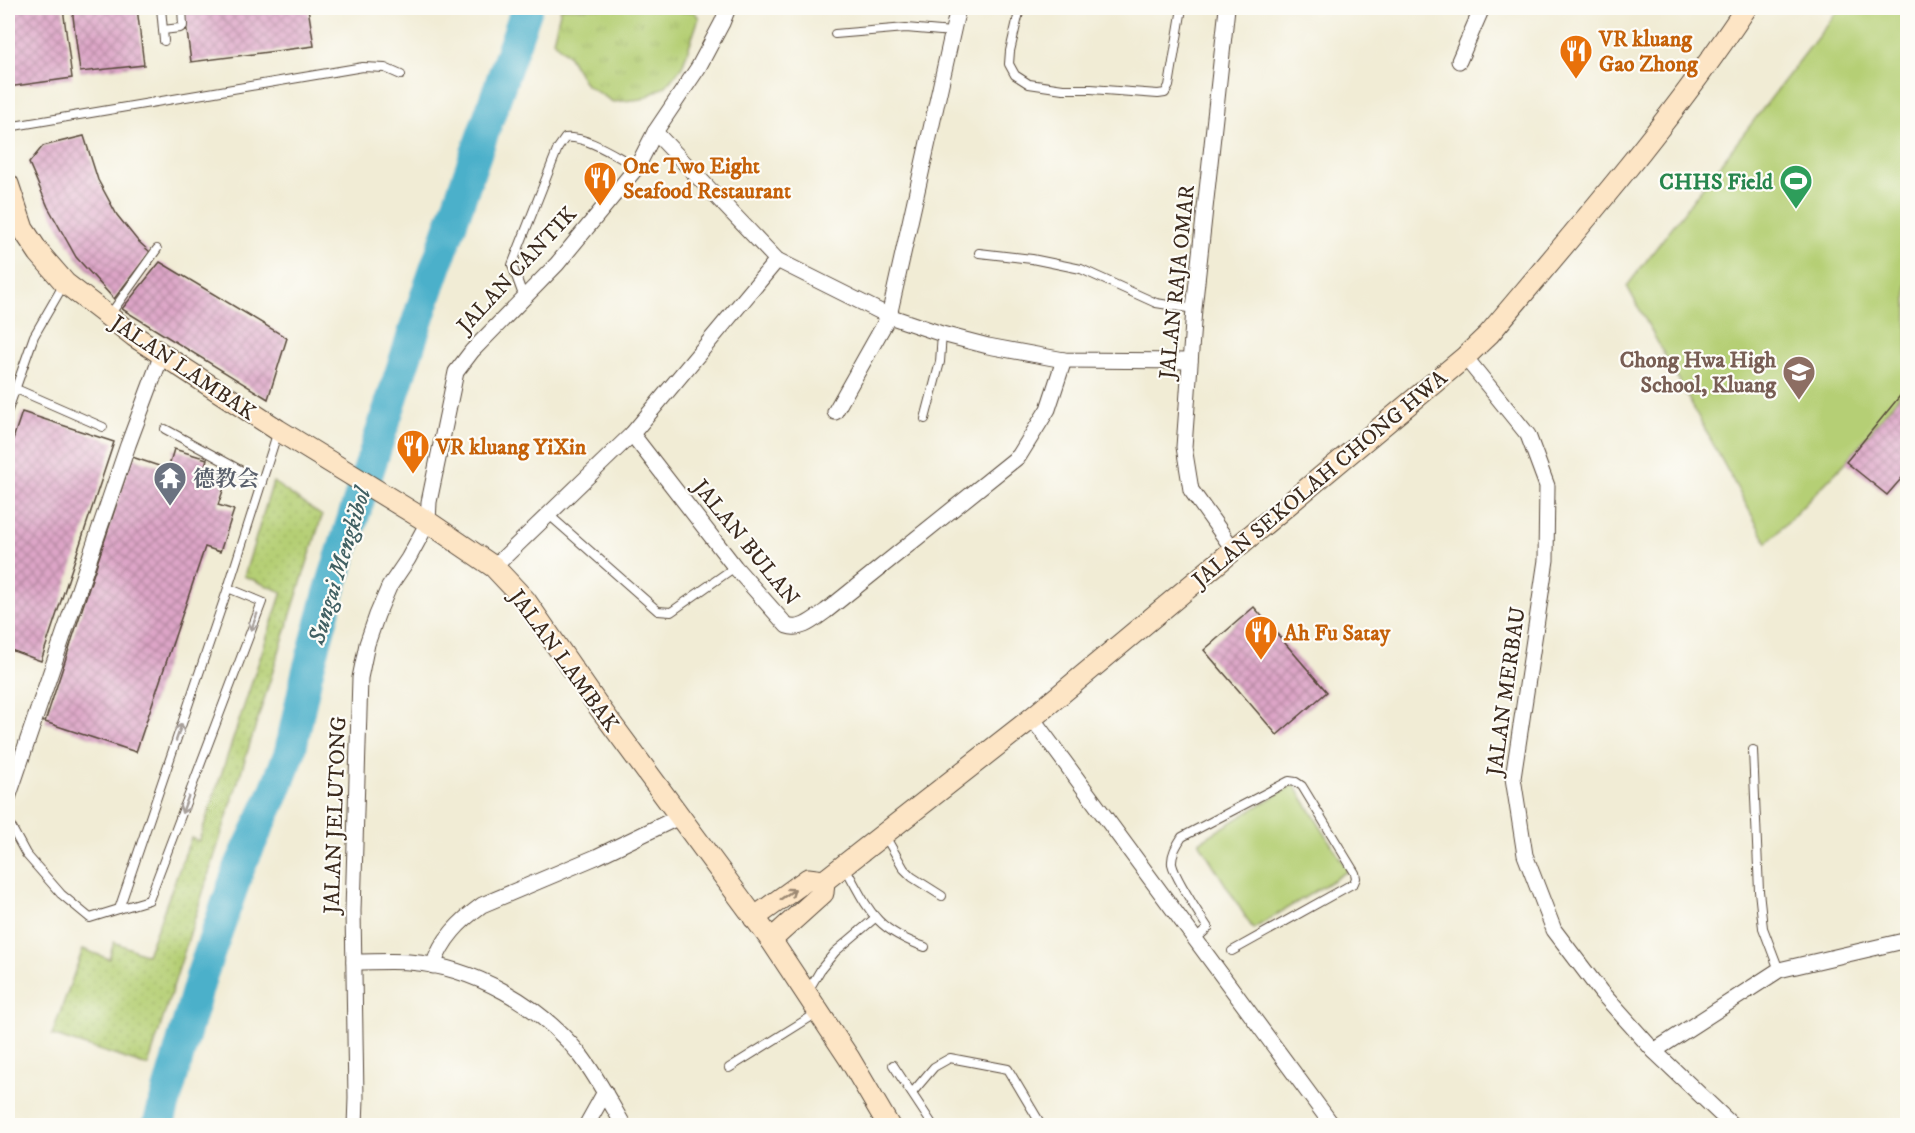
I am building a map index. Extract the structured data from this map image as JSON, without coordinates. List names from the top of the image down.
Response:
{
  "streets": {
    "street": [
      "JALAN CANTIK",
      "JALAN RAJA OMAR",
      "JALAN LAMBAK",
      "JALAN SEKOLAH CHONG HWA",
      "JALAN BULAN",
      "JALAN MERBAU",
      "JALAN JELUTONG"
    ]
  },
  "crossings": [
    ["JALAN CANTIK", "JALAN LAMBAK"],
    ["JALAN CANTIK", "JALAN JELUTONG"],
    ["JALAN RAJA OMAR", "JALAN SEKOLAH CHONG HWA"],
    ["JALAN LAMBAK", "JALAN SEKOLAH CHONG HWA"],
    ["JALAN LAMBAK", "JALAN JELUTONG"],
    ["JALAN SEKOLAH CHONG HWA", "JALAN MERBAU"]
  ],
  "water": ["Sungai Mengkibol"],
  "places": {
    "restaurant": [
      "VR kluang Gao Zhong",
      "One Two Eight Seafood Restaurant",
      "VR kluang YiXin",
      "Ah Fu Satay"
    ],
    "sports": ["CHHS Field"],
    "school or university": ["Chong Hwa High School, Kluang"],
    "temple": ["德教会"]
  }
}
